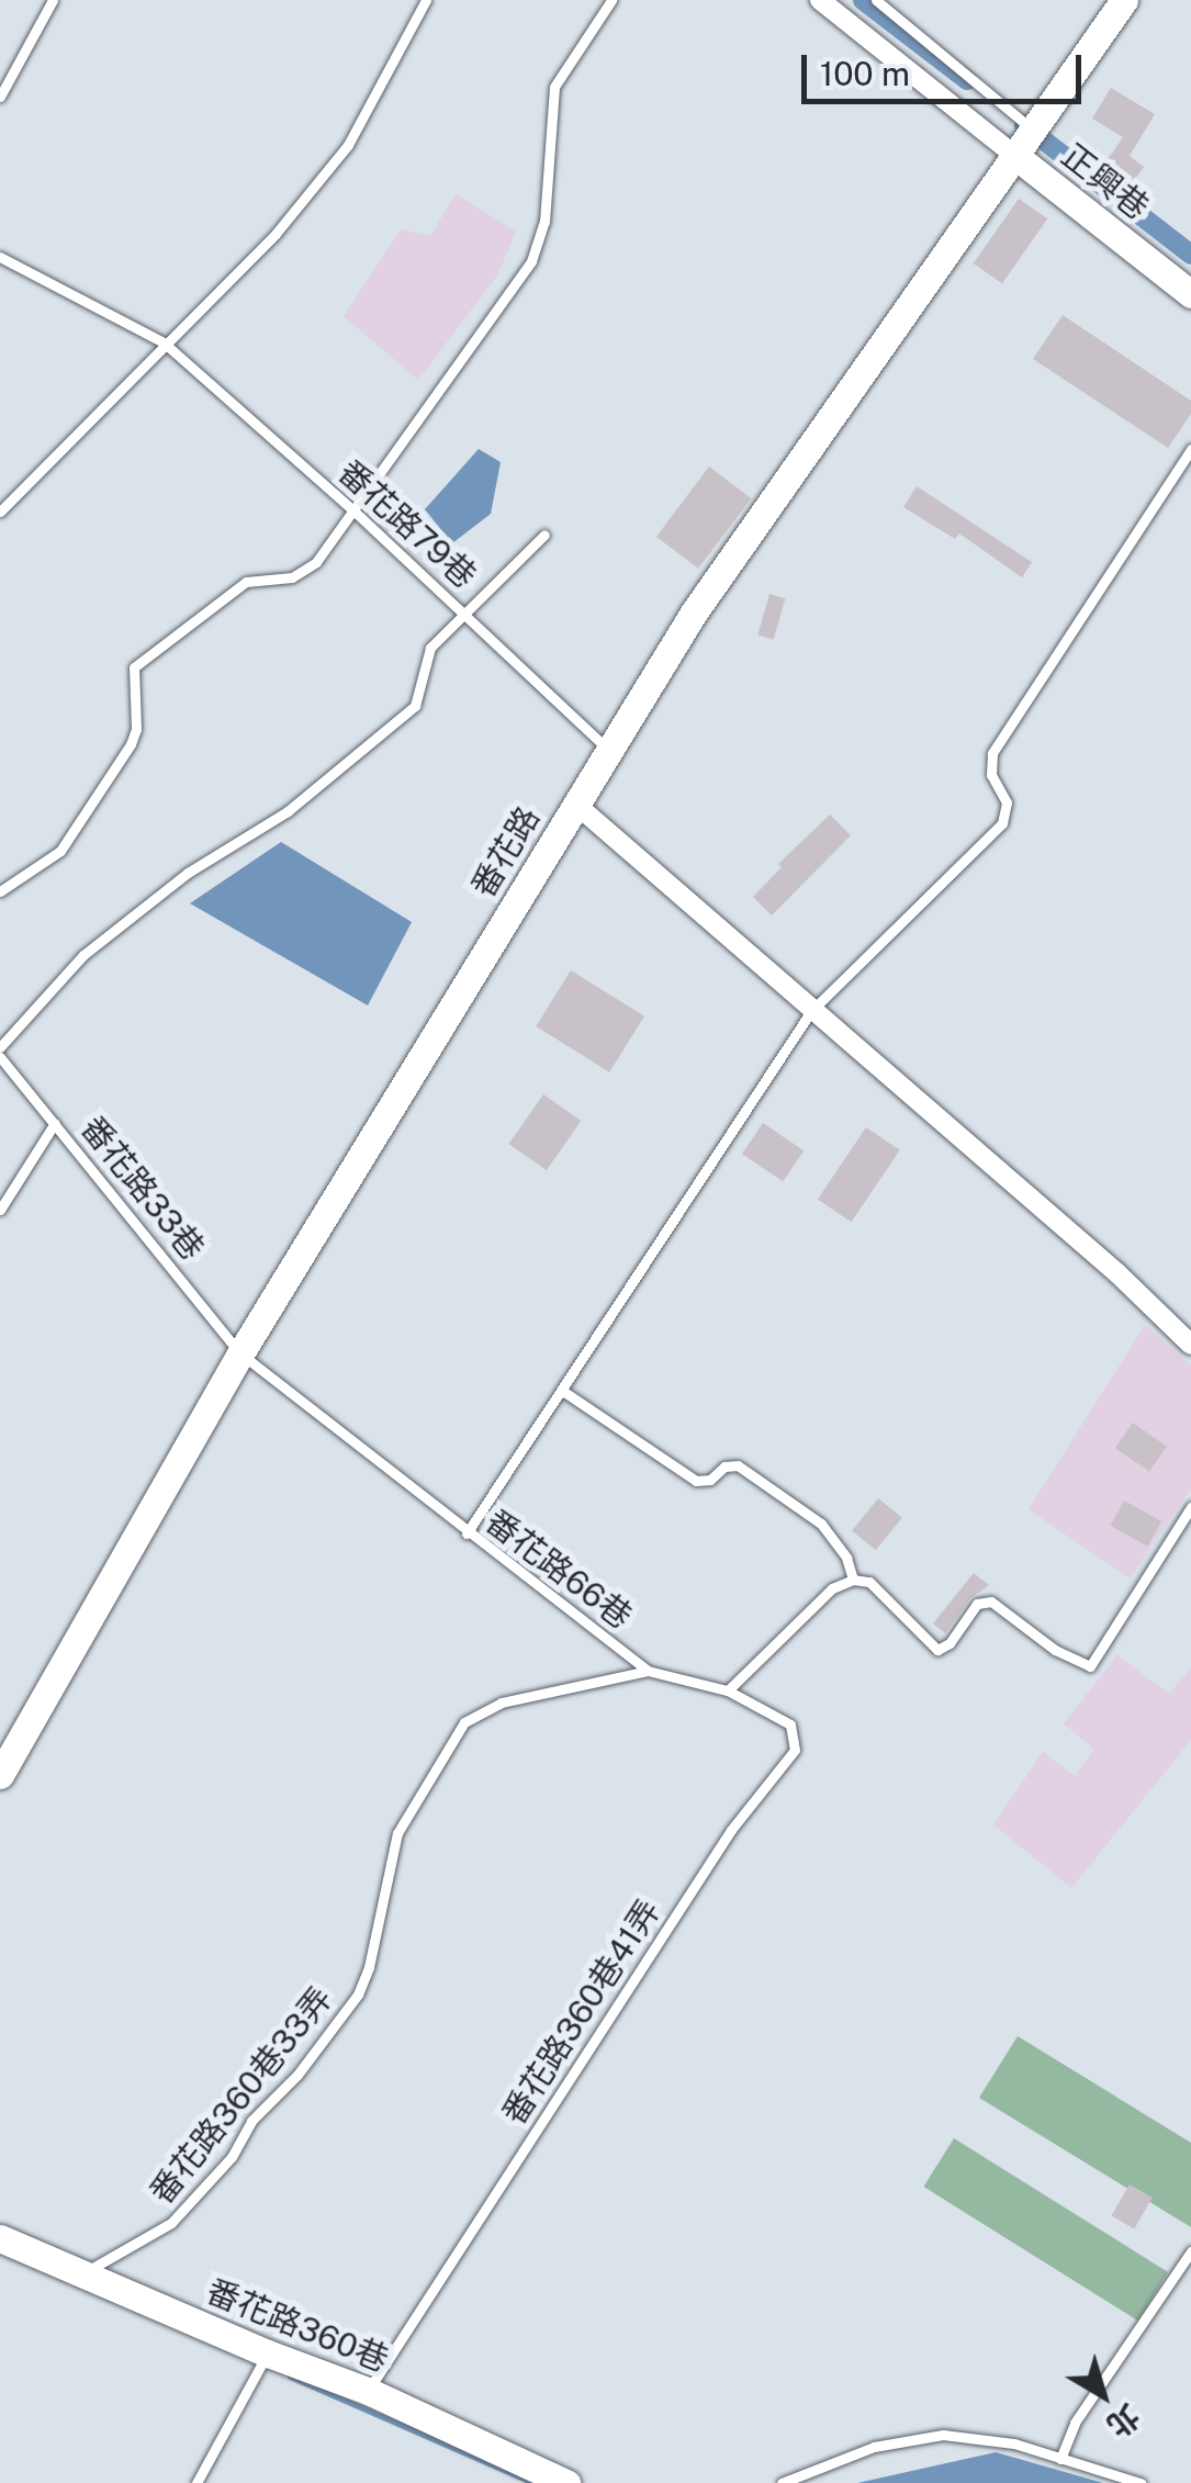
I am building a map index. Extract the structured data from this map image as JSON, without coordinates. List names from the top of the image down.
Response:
{
  "streets": {
    "main road": ["正興巷", "番花路", "番花路360巷"],
    "lane": [
      "番花路79巷",
      "番花路33巷",
      "番花路66巷",
      "番花路360巷41弄",
      "番花路360巷33弄"
    ]
  },
  "crossings": [
    ["正興巷", "番花路"],
    ["番花路79巷", "番花路"],
    ["番花路", "番花路33巷"],
    ["番花路", "番花路66巷"],
    ["番花路33巷", "番花路66巷"],
    ["番花路66巷", "番花路360巷41弄"],
    ["番花路66巷", "番花路360巷33弄"],
    ["番花路360巷41弄", "番花路360巷"],
    ["番花路360巷33弄", "番花路360巷"]
  ],
  "scale_bar": "100 m",
  "north": "bottom right"
}
